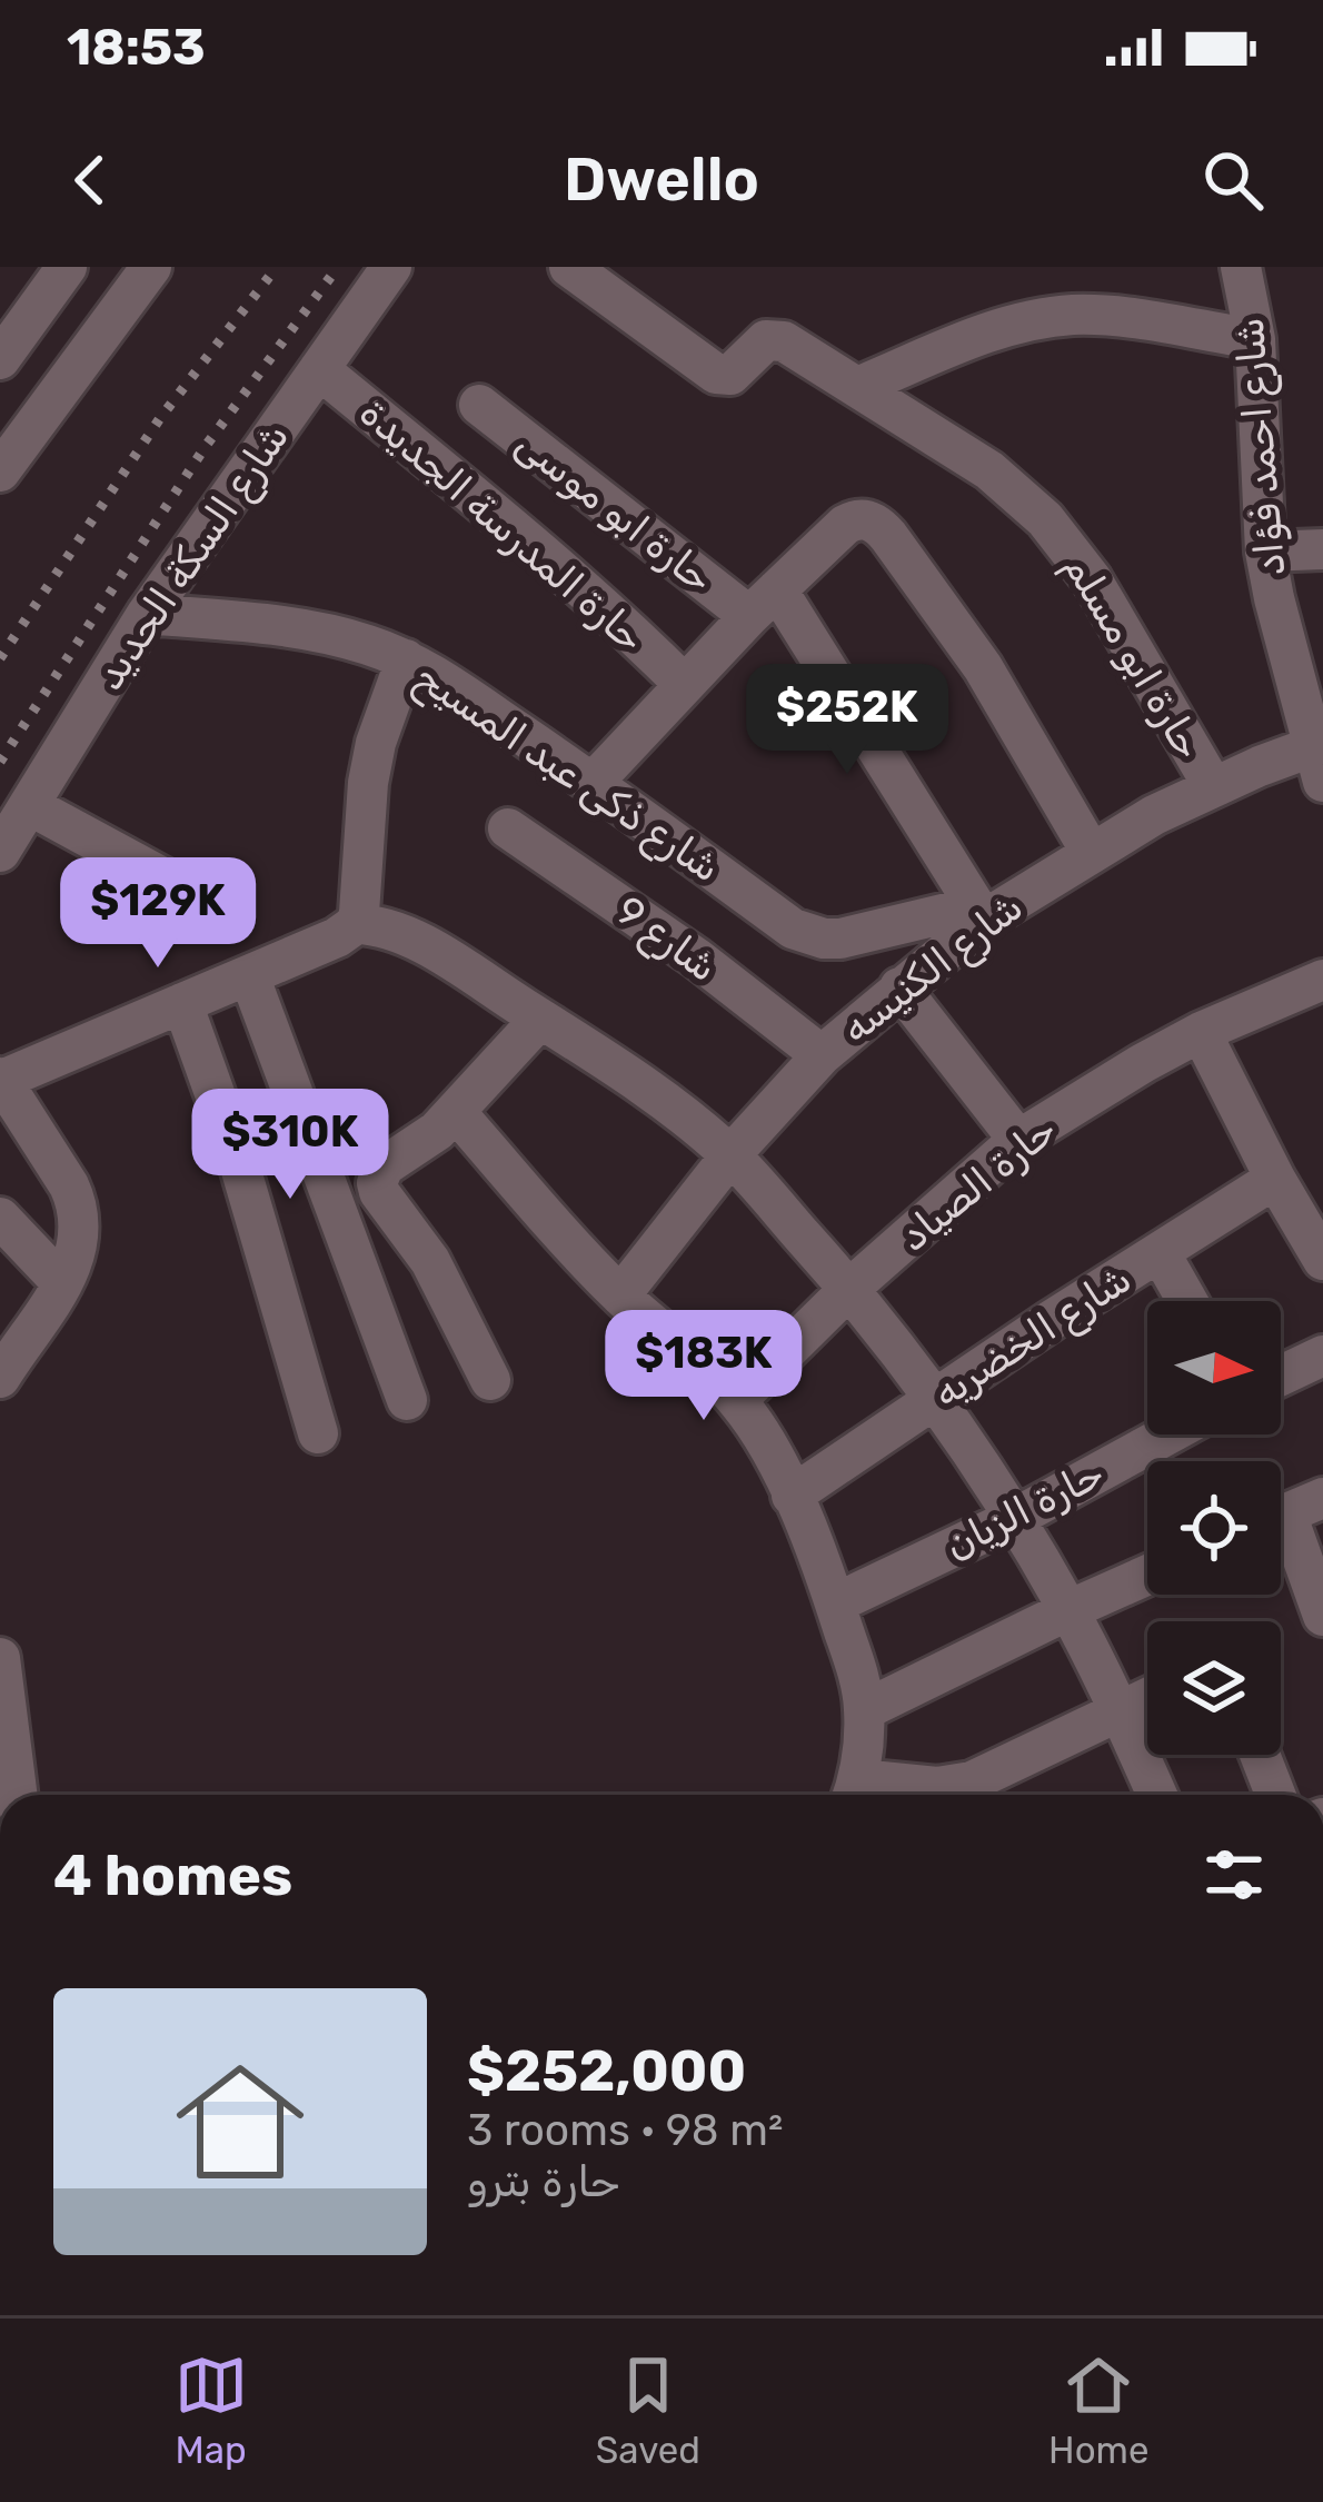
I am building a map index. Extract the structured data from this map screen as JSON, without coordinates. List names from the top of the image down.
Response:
{
  "streets": {
    "street": [
      "شارع احمد فؤاد",
      "حارة ابو موسى",
      "حارة المدرسة الجديدة",
      "شارع السكة الحديد",
      "حارة ابو مسلم",
      "شارع ذكى عبد المسيح",
      "شارع 9",
      "شارع الكنيسه",
      "حارة الصياد",
      "شارع الخضريه",
      "حارة الزيان"
    ]
  },
  "crossings": [
    ["شارع احمد فؤاد", "شارع الكنيسه"],
    ["حارة ابو موسى", "شارع ذكى عبد المسيح"],
    ["حارة ابو موسى", "شارع الكنيسه"],
    ["حارة المدرسة الجديدة", "شارع السكة الحديد"],
    ["شارع السكة الحديد", "شارع ذكى عبد المسيح"],
    ["حارة ابو مسلم", "شارع الكنيسه"],
    ["شارع ذكى عبد المسيح", "شارع الكنيسه"],
    ["شارع 9", "شارع الكنيسه"]
  ],
  "north": "right",
  "page": {
    "status": "18:53",
    "header": "Dwello",
    "price": [
      "$252K",
      "$129K",
      "$310K",
      "$183K"
    ],
    "heading": "4 homes",
    "list": [
      {
        "name": "$252,000",
        "note": "3 rooms · 98 m² · حارة بترو"
      }
    ],
    "tabs": ["Map", "Saved", "Home"]
  }
}
